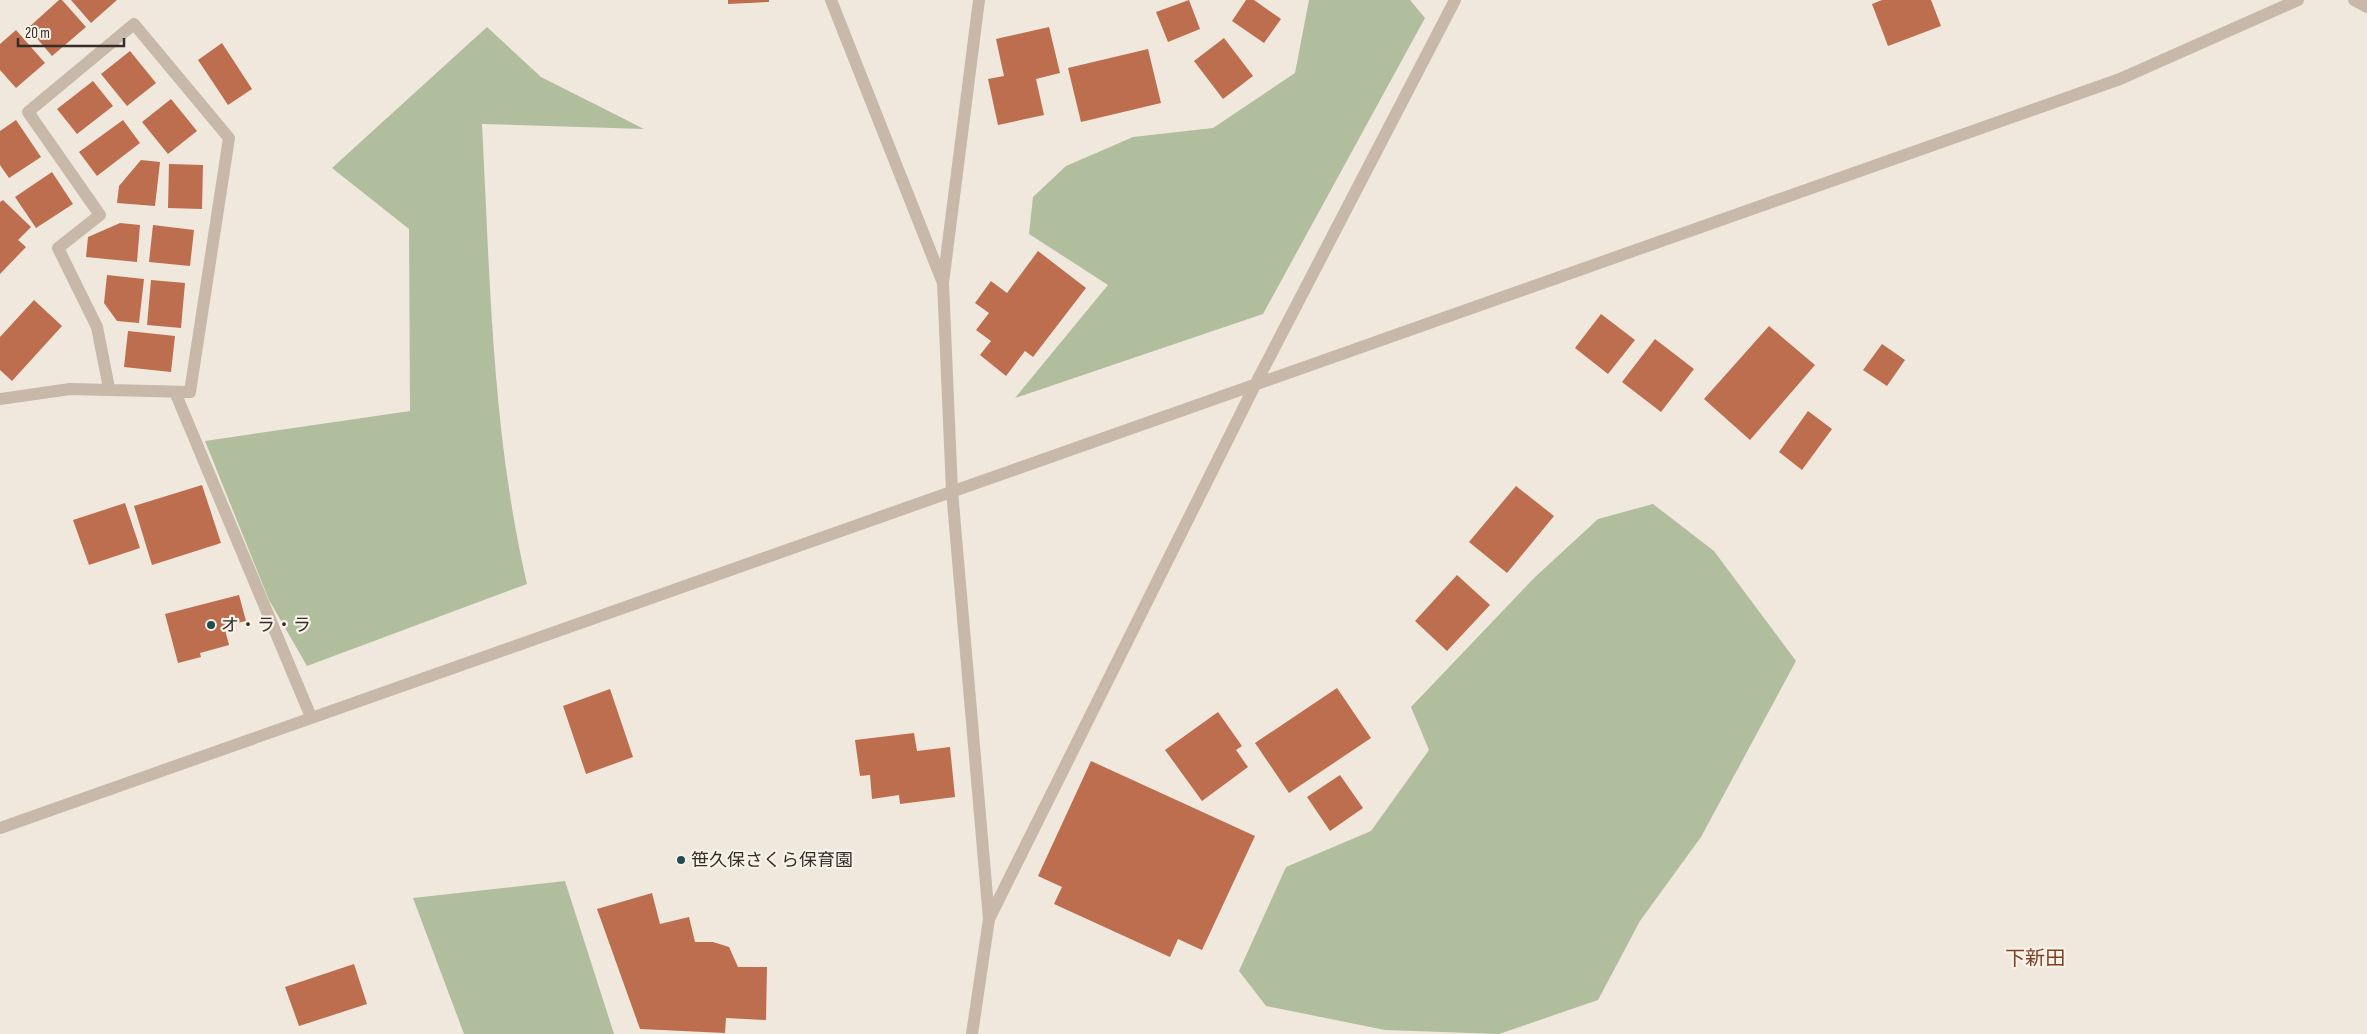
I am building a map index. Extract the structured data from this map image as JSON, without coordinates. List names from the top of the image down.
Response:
{
  "districts": ["下新田"],
  "places": ["オ・ラ・ラ", "笹久保さくら保育園"],
  "scale_bar": "20 m"
}
